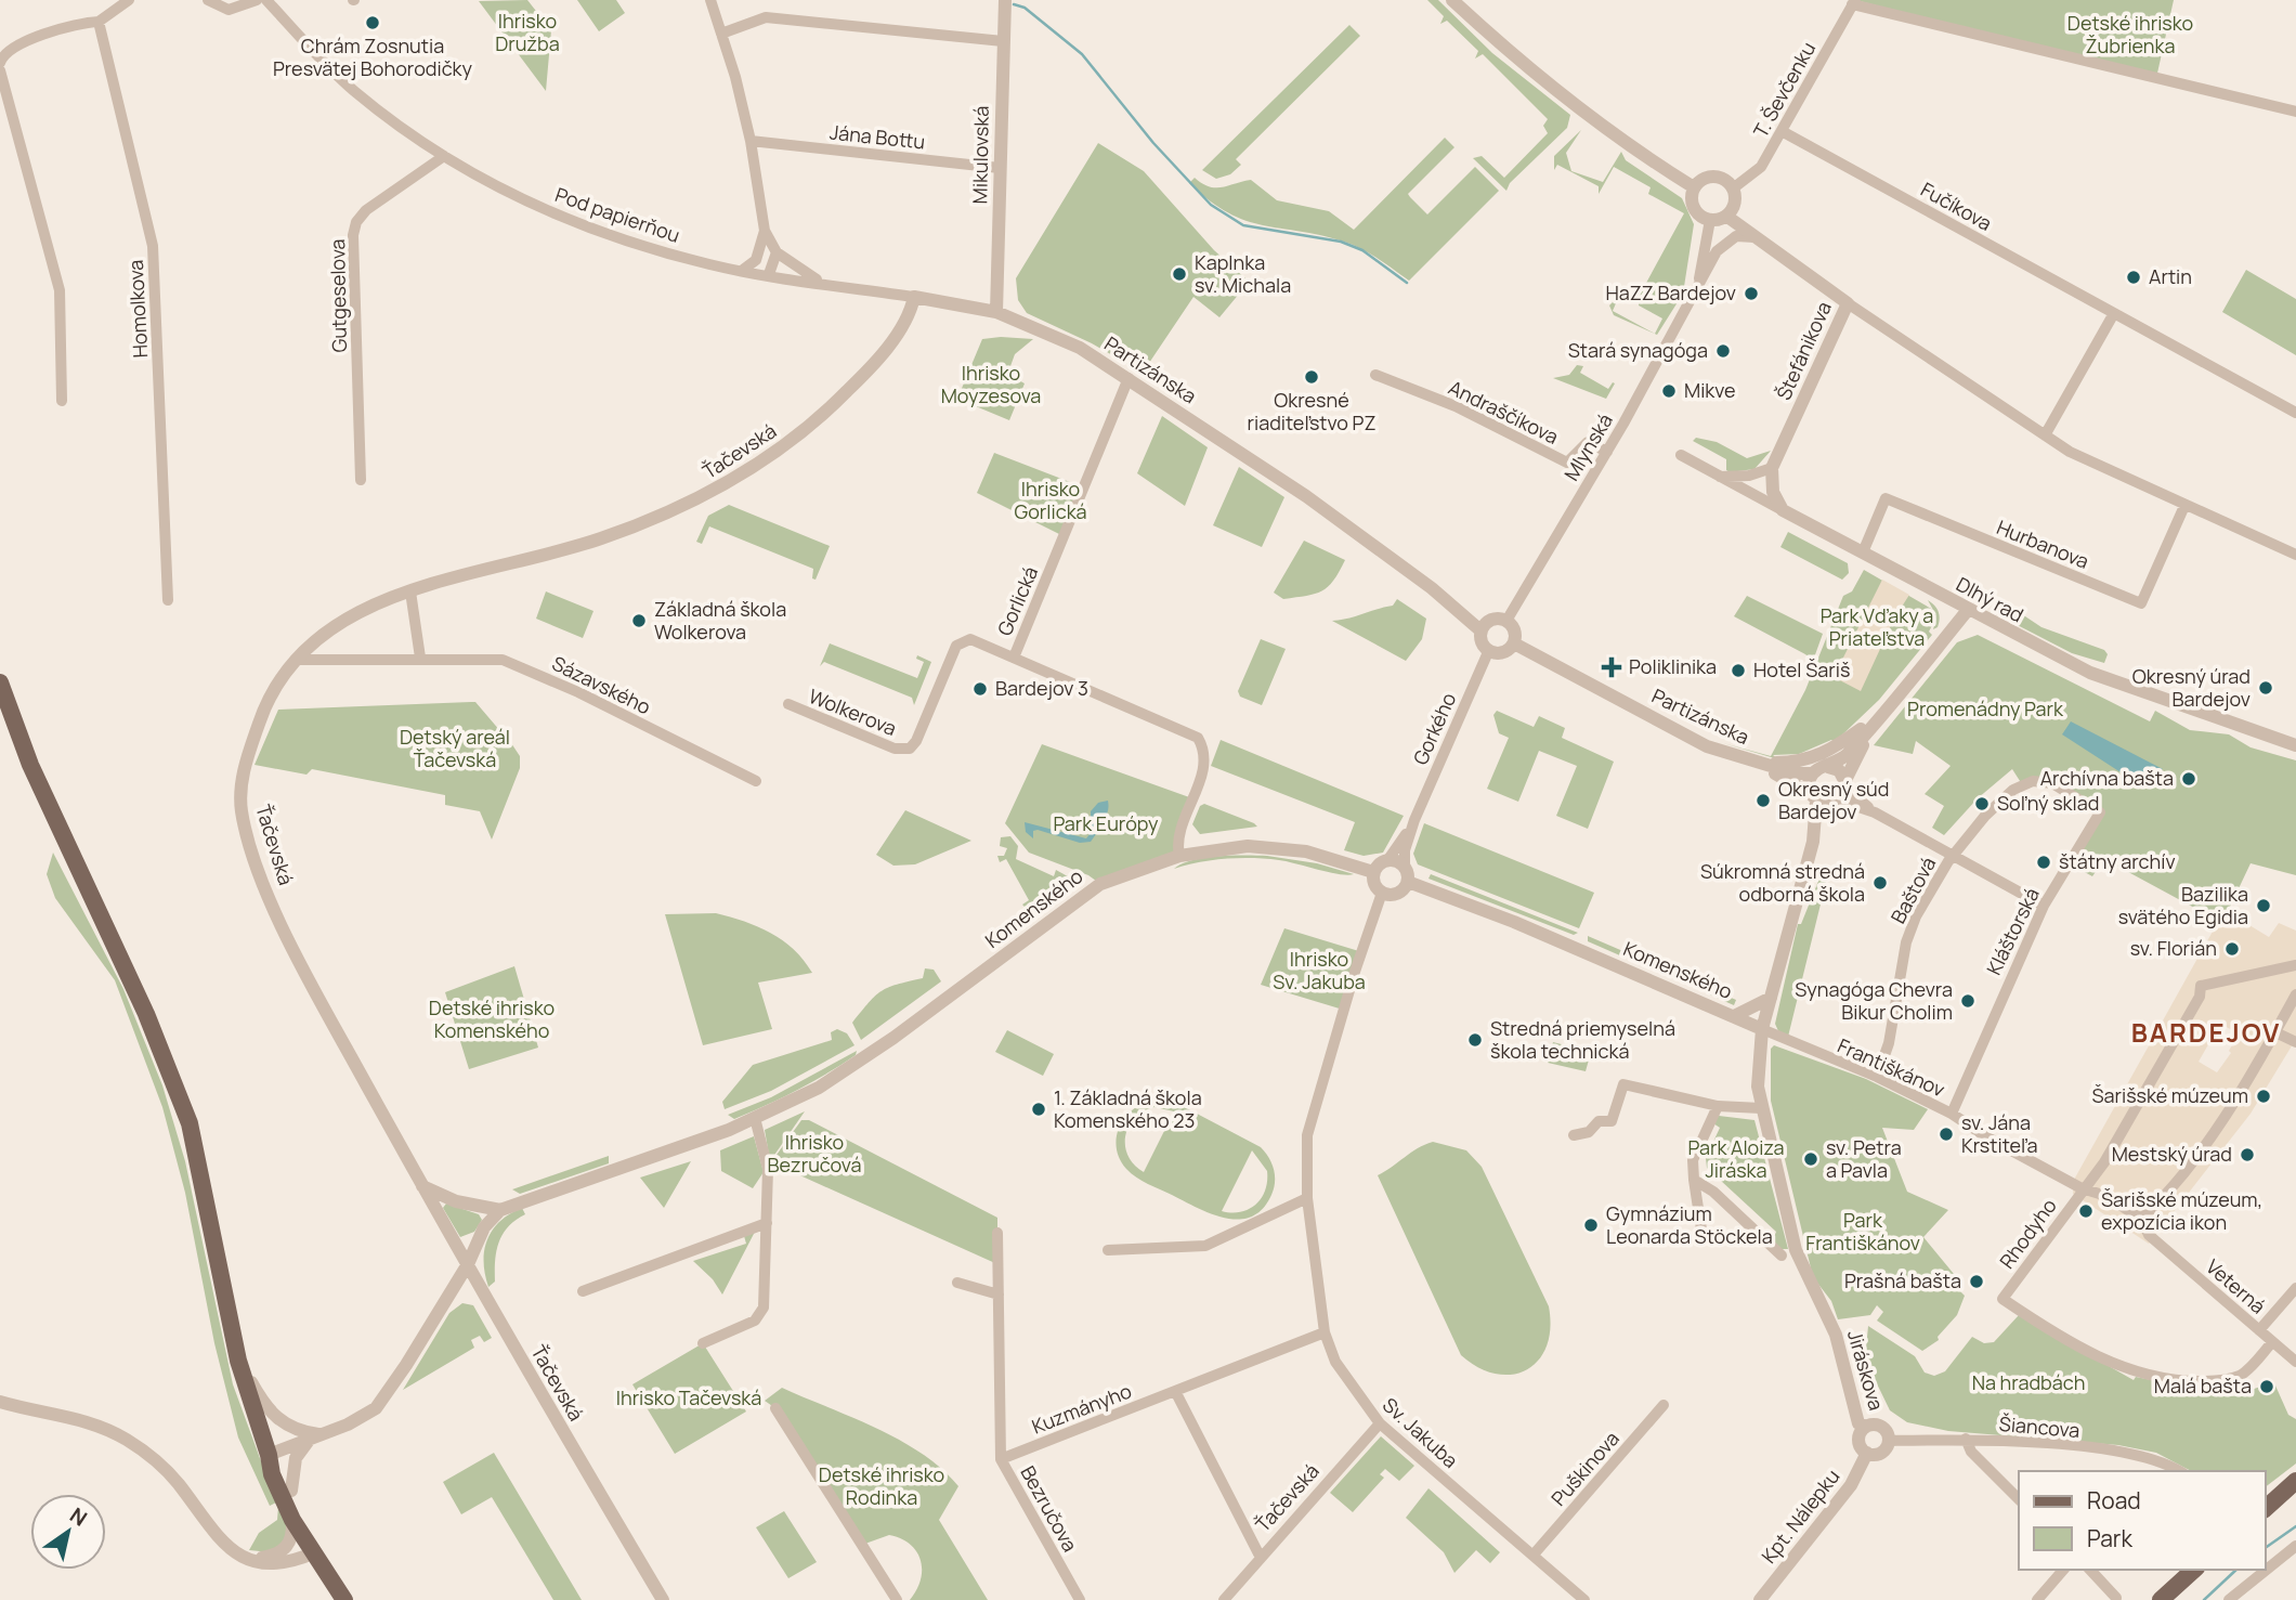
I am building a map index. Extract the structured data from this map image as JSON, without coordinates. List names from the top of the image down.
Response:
{
  "streets": {
    "street": [
      "T. Ševčenku",
      "Jána Bottu",
      "Mikulovská",
      "Fučíkova",
      "Pod papierňou",
      "Gutgeselova",
      "Homolkova",
      "Štefánikova",
      "Partizánska",
      "Andraščíkova",
      "Mlynská",
      "Ťačevská",
      "Hurbanova",
      "Dlhý rad",
      "Gorlická",
      "Sázavského",
      "Wolkerova",
      "Gorkého",
      "Baštová",
      "Komenského",
      "Kláštorská",
      "Františkánov",
      "Rhodyho",
      "Veterná",
      "Jiráskova",
      "Kuzmányho",
      "Šiancova",
      "Sv. Jakuba",
      "Puškinova",
      "Bezručova",
      "Kpt. Nálepku"
    ]
  },
  "crossings": [
    ["T. Ševčenku", "Fučíkova"],
    ["T. Ševčenku", "Štefánikova"],
    ["T. Ševčenku", "Mlynská"],
    ["Jána Bottu", "Mikulovská"],
    ["Mikulovská", "Partizánska"],
    ["Pod papierňou", "Gutgeselova"],
    ["Pod papierňou", "Partizánska"],
    ["Štefánikova", "Mlynská"],
    ["Partizánska", "Mlynská"],
    ["Partizánska", "Ťačevská"],
    ["Partizánska", "Gorlická"],
    ["Partizánska", "Gorkého"],
    ["Partizánska", "Jiráskova"],
    ["Andraščíkova", "Mlynská"],
    ["Mlynská", "Gorkého"],
    ["Ťačevská", "Sázavského"],
    ["Ťačevská", "Sv. Jakuba"],
    ["Hurbanova", "Dlhý rad"],
    ["Dlhý rad", "Jiráskova"],
    ["Gorlická", "Wolkerova"],
    ["Gorlická", "Komenského"],
    ["Gorkého", "Komenského"],
    ["Gorkého", "Sv. Jakuba"],
    ["Baštová", "Kláštorská"],
    ["Baštová", "Františkánov"],
    ["Komenského", "Františkánov"],
    ["Komenského", "Jiráskova"],
    ["Komenského", "Sv. Jakuba"],
    ["Kláštorská", "Františkánov"],
    ["Františkánov", "Rhodyho"],
    ["Františkánov", "Veterná"],
    ["Františkánov", "Jiráskova"],
    ["Rhodyho", "Veterná"],
    ["Jiráskova", "Šiancova"],
    ["Jiráskova", "Kpt. Nálepku"],
    ["Kuzmányho", "Sv. Jakuba"],
    ["Kuzmányho", "Bezručova"],
    ["Šiancova", "Kpt. Nálepku"],
    ["Sv. Jakuba", "Puškinova"]
  ],
  "districts": ["BARDEJOV"],
  "parks": [
    "Ihrisko Družba",
    "Detské ihrisko Žubrienka",
    "Ihrisko Moyzesova",
    "Ihrisko Gorlická",
    "Park Vďaky a Priateľstva",
    "Promenádny Park",
    "Detský areál Ťačevská",
    "Park Európy",
    "Ihrisko Sv. Jakuba",
    "Detské ihrisko Komenského",
    "Ihrisko Bezručová",
    "Park Aloiza Jiráska",
    "Park Františkánov",
    "Na hradbách",
    "Ihrisko Tačevská",
    "Detské ihrisko Rodinka"
  ],
  "places": {
    "other": [
      "Chrám Zosnutia Presvätej Bohorodičky",
      "Kaplnka sv. Michala",
      "Artin",
      "HaZZ Bardejov",
      "Stará synagóga",
      "Okresné riaditeľstvo PZ",
      "Mikve",
      "Základná škola Wolkerova",
      "Hotel Šariš",
      "Okresný úrad Bardejov",
      "Bardejov 3",
      "Archívna bašta",
      "Okresný súd Bardejov",
      "Soľný sklad",
      "štátny archív",
      "Súkromná stredná odborná škola",
      "Bazilika svätého Egidia",
      "sv. Florián",
      "Synagóga Chevra Bikur Cholim",
      "Stredná priemyselná škola technická",
      "Šarišské múzeum",
      "1. Základná škola Komenského 23",
      "sv. Jána Krstiteľa",
      "Mestský úrad",
      "sv. Petra a Pavla",
      "Šarišské múzeum, expozícia ikon",
      "Gymnázium Leonarda Stöckela",
      "Prašná bašta",
      "Malá bašta"
    ],
    "health": ["Poliklinika"]
  },
  "legend": ["Road", "Park"],
  "north": "top right"
}
